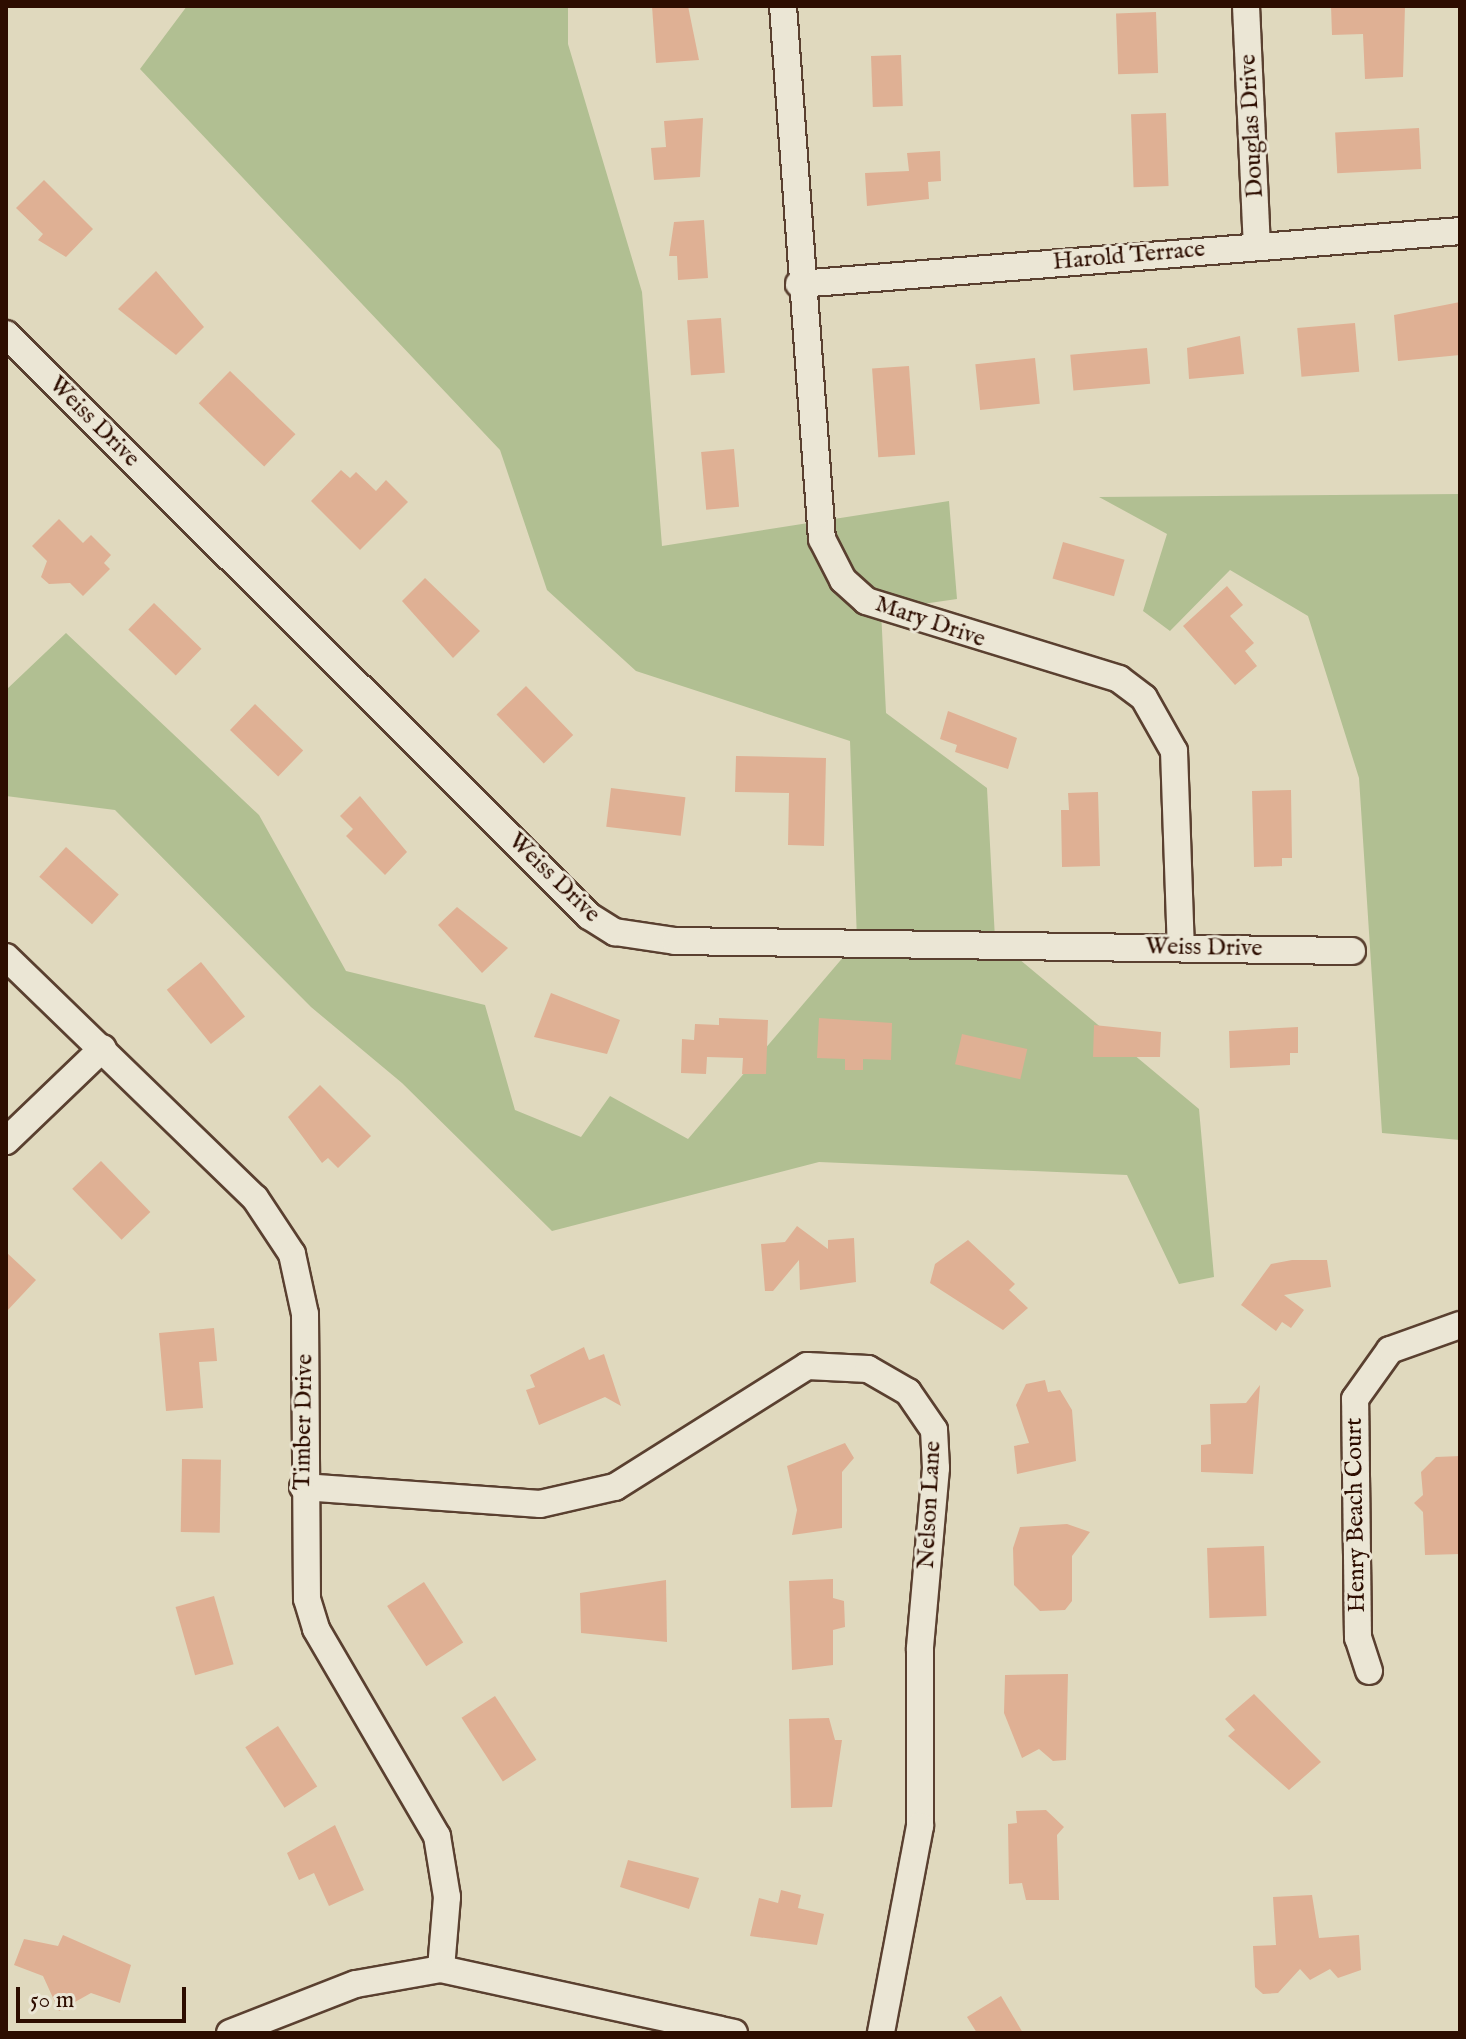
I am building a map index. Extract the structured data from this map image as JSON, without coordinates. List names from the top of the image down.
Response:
{
  "streets": {
    "street": [
      "Douglas Drive",
      "Harold Terrace",
      "Weiss Drive",
      "Mary Drive",
      "Timber Drive",
      "Nelson Lane",
      "Henry Beach Court"
    ]
  },
  "crossings": [
    ["Douglas Drive", "Harold Terrace"],
    ["Harold Terrace", "Mary Drive"],
    ["Weiss Drive", "Mary Drive"],
    ["Timber Drive", "Nelson Lane"]
  ],
  "scale_bar": "50 m"
}
